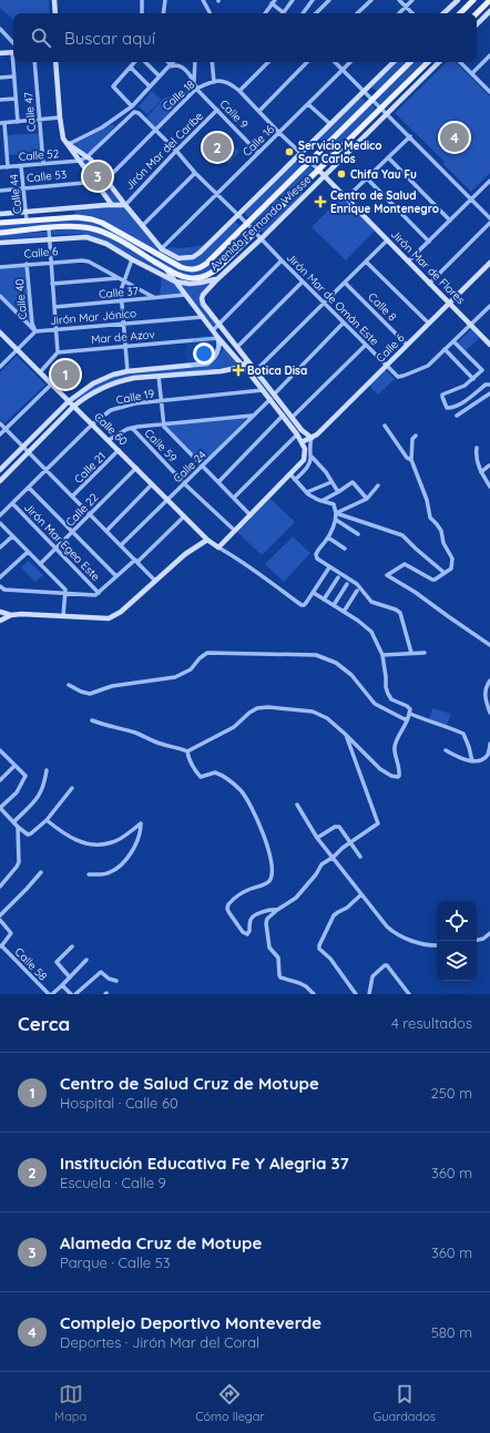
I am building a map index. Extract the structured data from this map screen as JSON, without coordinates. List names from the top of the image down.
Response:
{
  "streets": {
    "main road": [
      "Calle 53",
      "Avenida Fernando Wiesse",
      "Calle 6",
      "Jirón Mar de Flores",
      "Calle 60"
    ],
    "street": [
      "Calle 18",
      "Calle 47",
      "Calle 9",
      "Calle 16",
      "Jirón Mar del Caribe",
      "Calle 52",
      "Calle 44",
      "Calle 37",
      "Calle 40",
      "Jirón Mar de Omán Este",
      "Calle 8",
      "Jirón Mar Jónico",
      "Mar de Azov",
      "Calle 19",
      "Calle 59",
      "Calle 24",
      "Calle 21",
      "Calle 22",
      "Jirón Mar Egeo Este",
      "Calle 58"
    ]
  },
  "crossings": [
    ["Calle 18", "Calle 9"],
    ["Calle 18", "Jirón Mar de Omán Este"],
    ["Calle 47", "Calle 52"],
    ["Calle 9", "Calle 16"],
    ["Calle 9", "Jirón Mar del Caribe"],
    ["Calle 16", "Avenida Fernando Wiesse"],
    ["Calle 16", "Jirón Mar de Flores"],
    ["Calle 16", "Jirón Mar de Omán Este"],
    ["Jirón Mar del Caribe", "Avenida Fernando Wiesse"],
    ["Jirón Mar del Caribe", "Jirón Mar de Omán Este"],
    ["Calle 52", "Calle 53"],
    ["Calle 52", "Calle 44"],
    ["Calle 53", "Calle 44"],
    ["Calle 44", "Avenida Fernando Wiesse"],
    ["Avenida Fernando Wiesse", "Jirón Mar de Flores"],
    ["Avenida Fernando Wiesse", "Jirón Mar de Omán Este"],
    ["Calle 6", "Jirón Mar de Flores"],
    ["Calle 6", "Calle 37"],
    ["Calle 6", "Calle 40"],
    ["Calle 6", "Jirón Mar de Omán Este"],
    ["Calle 6", "Calle 8"],
    ["Calle 40", "Jirón Mar Jónico"],
    ["Jirón Mar de Omán Este", "Calle 24"],
    ["Jirón Mar Jónico", "Calle 60"],
    ["Calle 19", "Calle 60"],
    ["Calle 19", "Jirón Mar Egeo Este"],
    ["Calle 60", "Calle 24"],
    ["Calle 60", "Calle 21"],
    ["Calle 60", "Calle 22"],
    ["Calle 59", "Calle 24"],
    ["Calle 22", "Jirón Mar Egeo Este"]
  ],
  "places": {
    "other": ["Servicio Medico San Carlos", "Chifa Yau Fu"],
    "health": ["Centro de Salud Enrique Montenegro", "Botica Disa"]
  },
  "page": {
    "search": "Buscar aquí",
    "pins": [
      "4",
      "2",
      "3",
      "1"
    ],
    "heading": ["Cerca", "4 resultados"],
    "list": [
      {
        "mark": "1",
        "name": "Centro de Salud Cruz de Motupe",
        "note": "Hospital · Calle 60",
        "value": "250 m"
      },
      {
        "mark": "2",
        "name": "Institución Educativa Fe Y Alegria 37",
        "note": "Escuela · Calle 9",
        "value": "360 m"
      },
      {
        "mark": "3",
        "name": "Alameda Cruz de Motupe",
        "note": "Parque · Calle 53",
        "value": "360 m"
      },
      {
        "mark": "4",
        "name": "Complejo Deportivo Monteverde",
        "note": "Deportes · Jirón Mar del Coral",
        "value": "580 m"
      }
    ],
    "nav": ["Mapa", "Cómo llegar", "Guardados"]
  }
}
